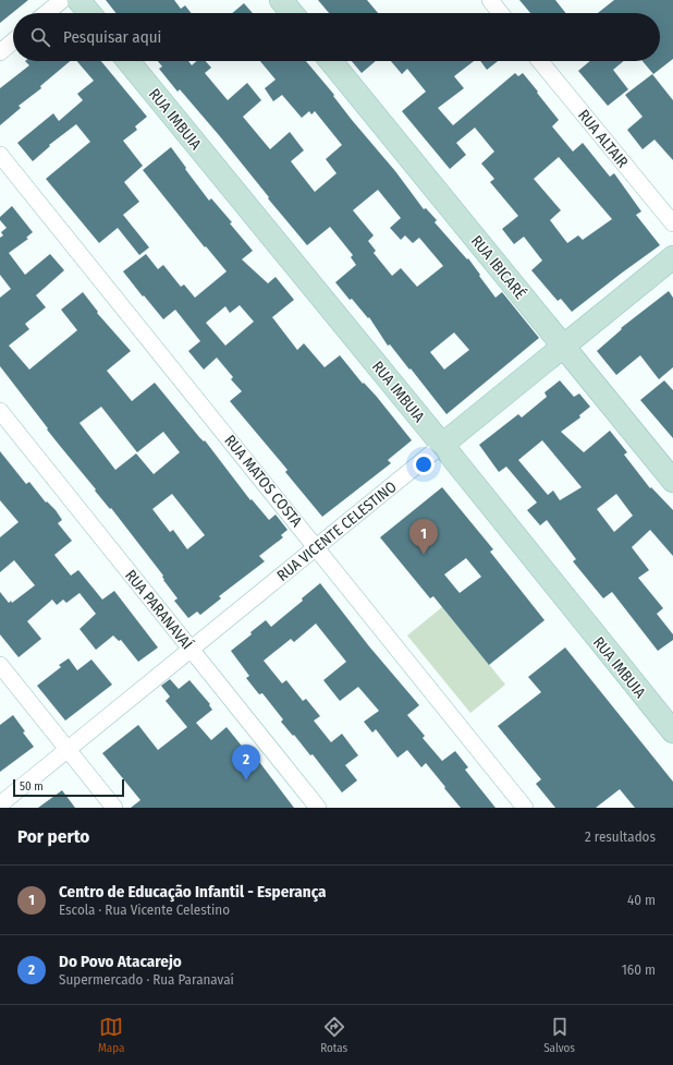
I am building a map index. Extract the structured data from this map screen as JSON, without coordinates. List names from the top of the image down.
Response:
{
  "streets": {
    "street": [
      "RUA IMBUIA",
      "RUA ALTAIR",
      "RUA IBICARÉ",
      "RUA MATOS COSTA",
      "RUA VICENTE CELESTINO",
      "RUA PARANAVAÍ"
    ]
  },
  "crossings": [
    ["RUA IMBUIA", "RUA VICENTE CELESTINO"],
    ["RUA IBICARÉ", "RUA VICENTE CELESTINO"],
    ["RUA MATOS COSTA", "RUA VICENTE CELESTINO"],
    ["RUA VICENTE CELESTINO", "RUA PARANAVAÍ"]
  ],
  "scale_bar": "50 m",
  "page": {
    "search": "Pesquisar aqui",
    "pins": ["1", "2"],
    "scale": "50 m",
    "heading": ["Por perto", "2 resultados"],
    "list": [
      {
        "mark": "1",
        "name": "Centro de Educação Infantil - Esperança",
        "note": "Escola · Rua Vicente Celestino",
        "value": "40 m"
      },
      {
        "mark": "2",
        "name": "Do Povo Atacarejo",
        "note": "Supermercado · Rua Paranavaí",
        "value": "160 m"
      }
    ],
    "nav": ["Mapa", "Rotas", "Salvos"]
  }
}
